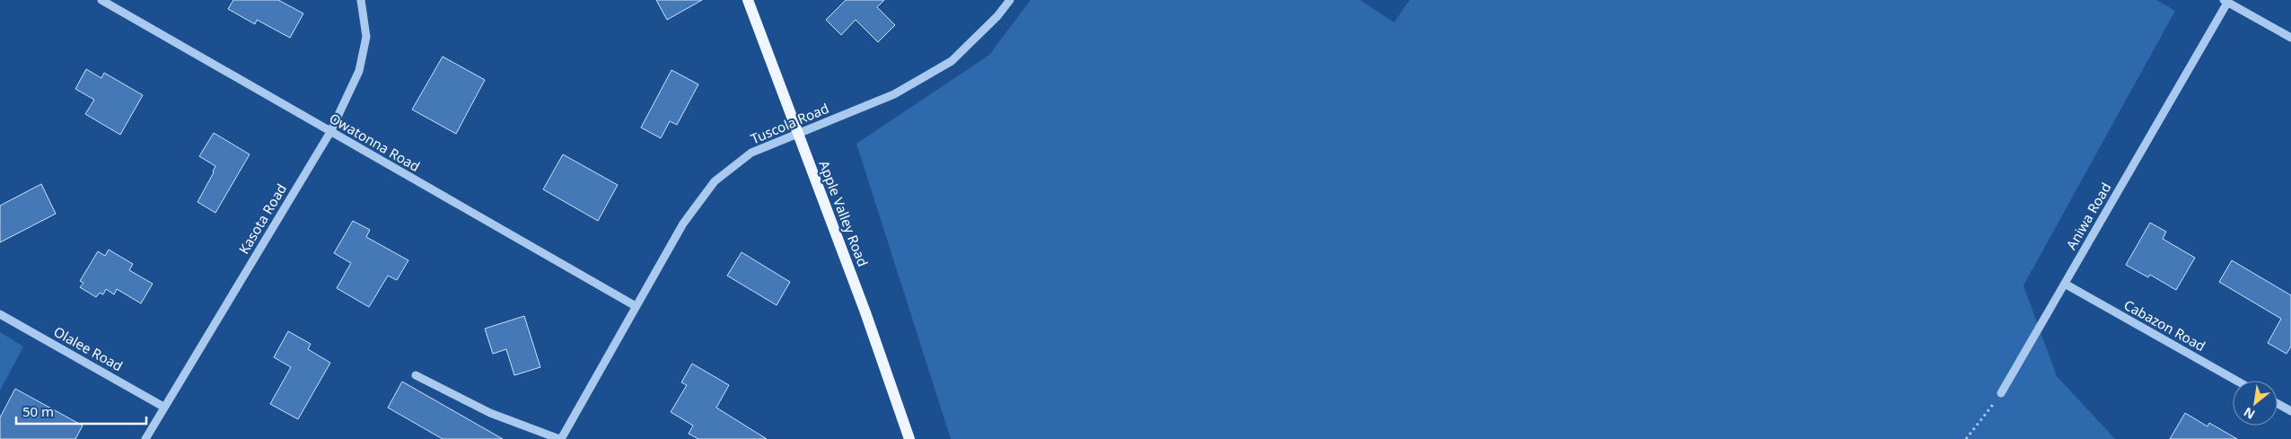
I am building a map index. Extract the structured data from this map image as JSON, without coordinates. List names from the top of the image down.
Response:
{
  "streets": {
    "main road": ["Apple Valley Road"],
    "street": [
      "Tuscola Road",
      "Owatonna Road",
      "Aniwa Road",
      "Kasota Road",
      "Cabazon Road",
      "Olalee Road"
    ]
  },
  "crossings": [
    ["Tuscola Road", "Owatonna Road"],
    ["Tuscola Road", "Apple Valley Road"],
    ["Owatonna Road", "Kasota Road"],
    ["Aniwa Road", "Cabazon Road"],
    ["Kasota Road", "Olalee Road"]
  ],
  "scale_bar": "50 m",
  "north": "bottom left"
}
